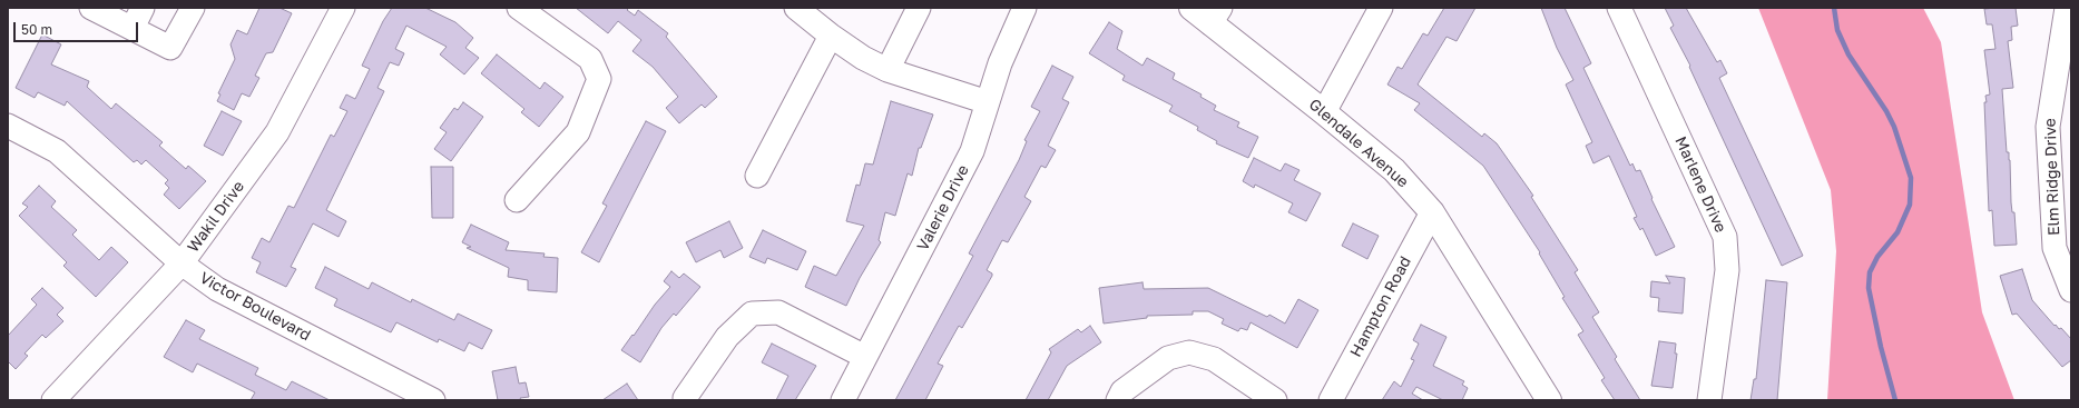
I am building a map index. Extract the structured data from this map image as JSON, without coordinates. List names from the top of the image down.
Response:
{
  "streets": {
    "main road": ["Glendale Avenue"],
    "street": [
      "Elm Ridge Drive",
      "Marlene Drive",
      "Valerie Drive",
      "Wakil Drive",
      "Victor Boulevard",
      "Hampton Road"
    ]
  },
  "crossings": [
    ["Glendale Avenue", "Hampton Road"],
    ["Wakil Drive", "Victor Boulevard"]
  ],
  "scale_bar": "50 m"
}
